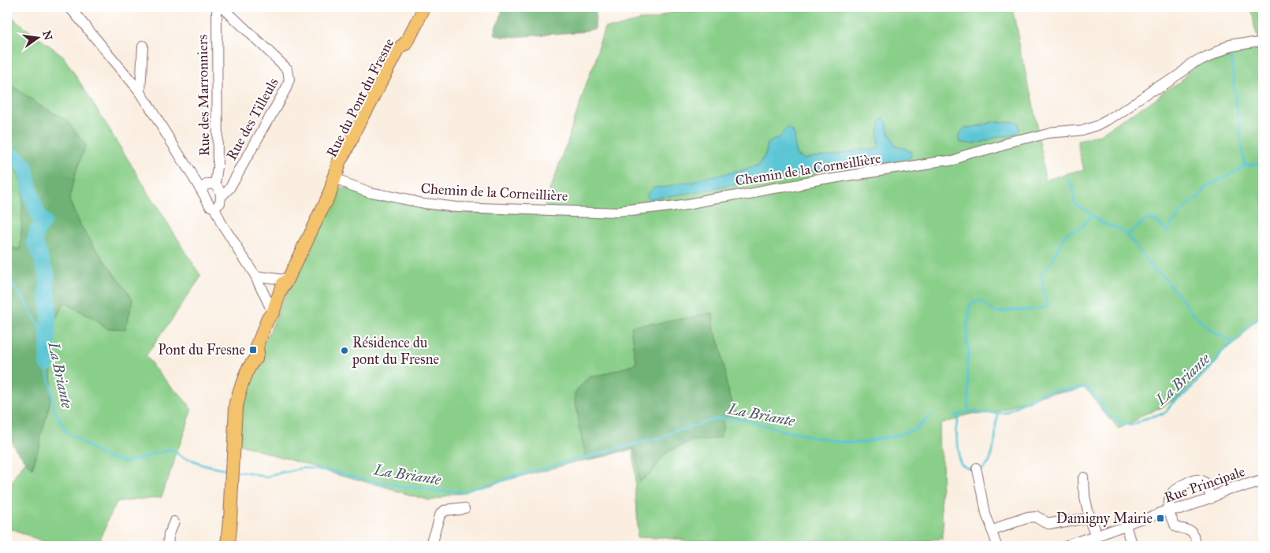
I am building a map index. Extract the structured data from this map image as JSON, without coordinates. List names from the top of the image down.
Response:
{
  "streets": {
    "main road": ["Rue du Pont du Fresne"],
    "street": [
      "Rue des Marronniers",
      "Rue des Tilleuls",
      "Chemin de la Corneillière",
      "Rue Principale"
    ]
  },
  "crossings": [
    ["Rue des Marronniers", "Rue des Tilleuls"],
    ["Rue du Pont du Fresne", "Chemin de la Corneillière"]
  ],
  "water": ["La Briante"],
  "places": {
    "transit": ["Pont du Fresne", "Damigny Mairie"],
    "other": ["Résidence du pont du Fresne"]
  },
  "north": "right"
}
